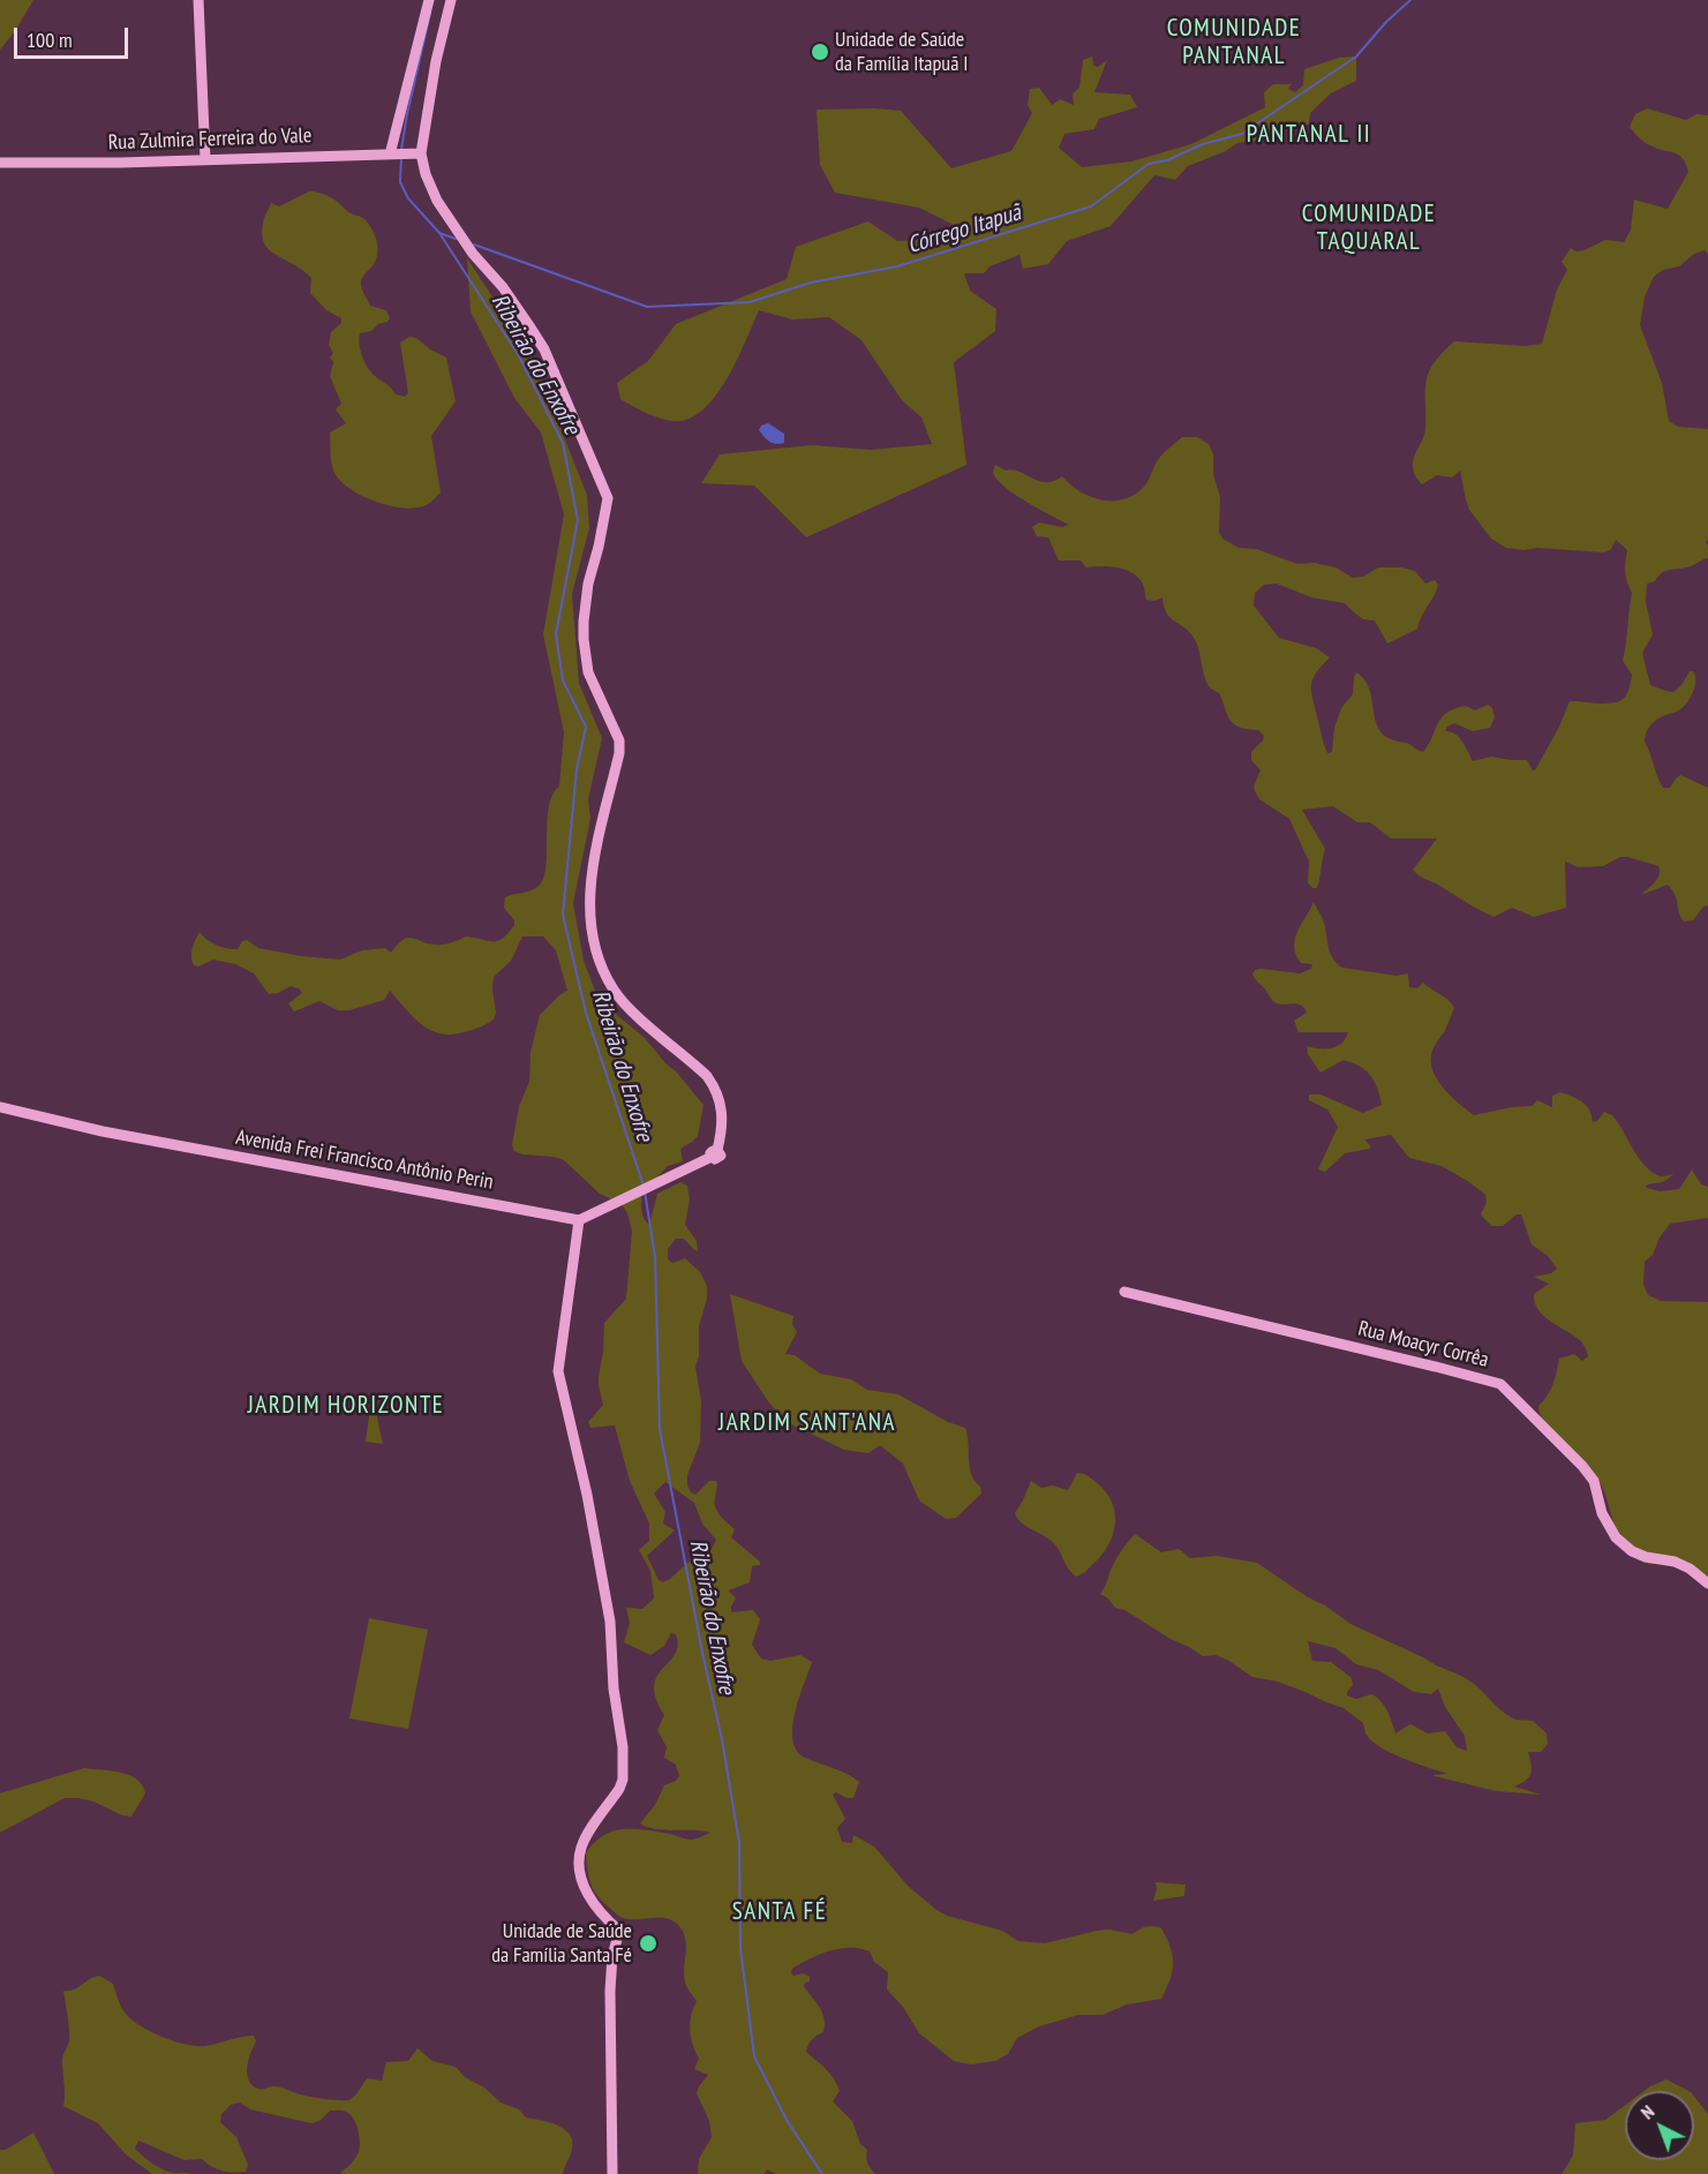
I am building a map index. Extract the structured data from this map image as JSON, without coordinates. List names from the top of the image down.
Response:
{
  "streets": {
    "street": ["Rua Zulmira Ferreira do Vale", "Avenida Frei Francisco Antônio Perin", "Rua Moacyr Corrêa"]
  },
  "districts": [
    "COMUNIDADE PANTANAL",
    "PANTANAL II",
    "COMUNIDADE TAQUARAL",
    "JARDIM HORIZONTE",
    "JARDIM SANT'ANA",
    "SANTA FÉ"
  ],
  "water": ["Córrego Itapuã", "Ribeirão do Enxofre"],
  "places": ["Unidade de Saúde da Família Itapuã I", "Unidade de Saúde da Família Santa Fé"],
  "scale_bar": "100 m",
  "north": "top left"
}
